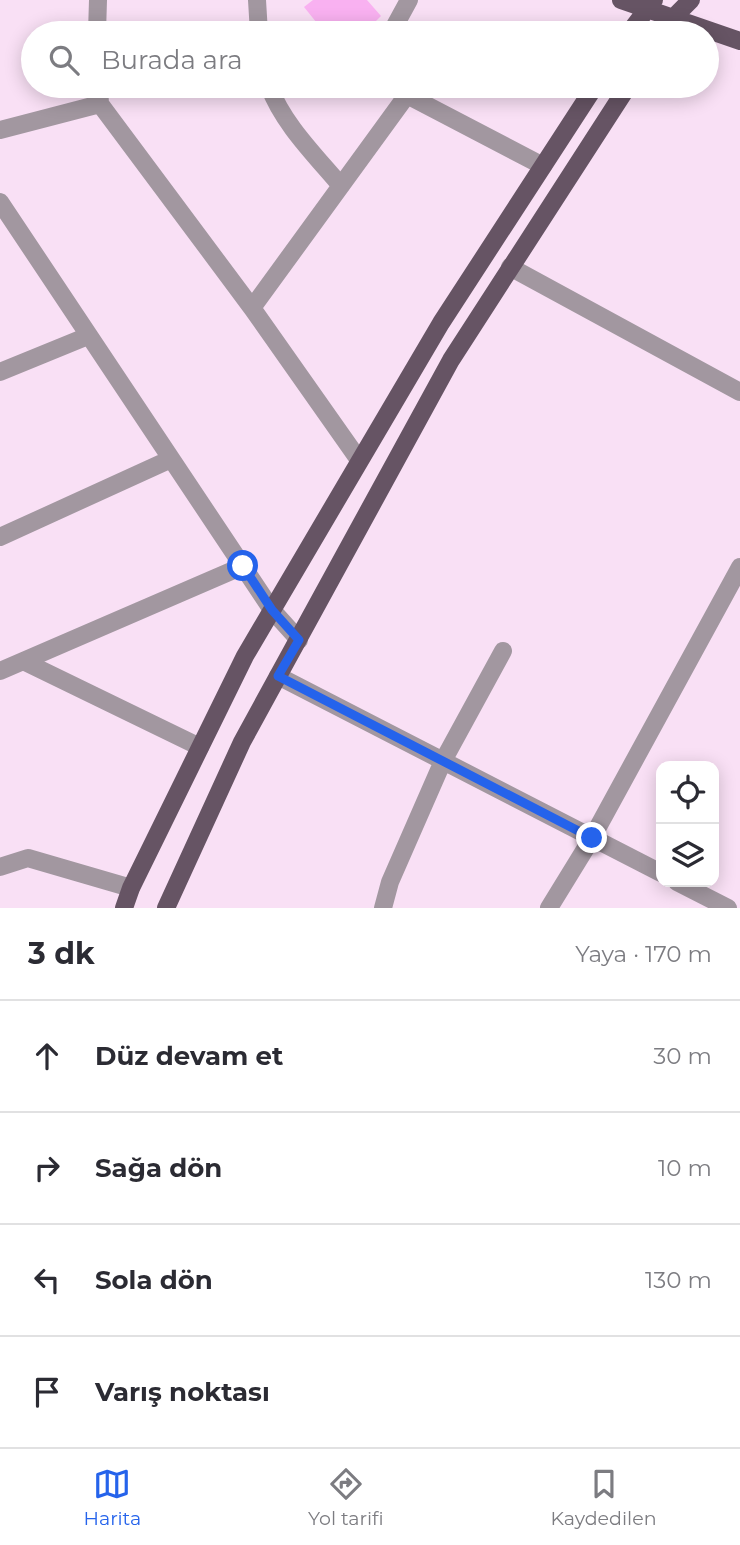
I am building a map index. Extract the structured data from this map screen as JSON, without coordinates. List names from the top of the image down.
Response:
{
  "page": {
    "search": "Burada ara",
    "heading": ["3 dk", "Yaya · 170 m"],
    "list": [
      ["Düz devam et", "30 m"],
      ["Sağa dön", "10 m"],
      ["Sola dön", "130 m"],
      "Varış noktası"
    ],
    "nav": ["Harita", "Yol tarifi", "Kaydedilen"]
  }
}
